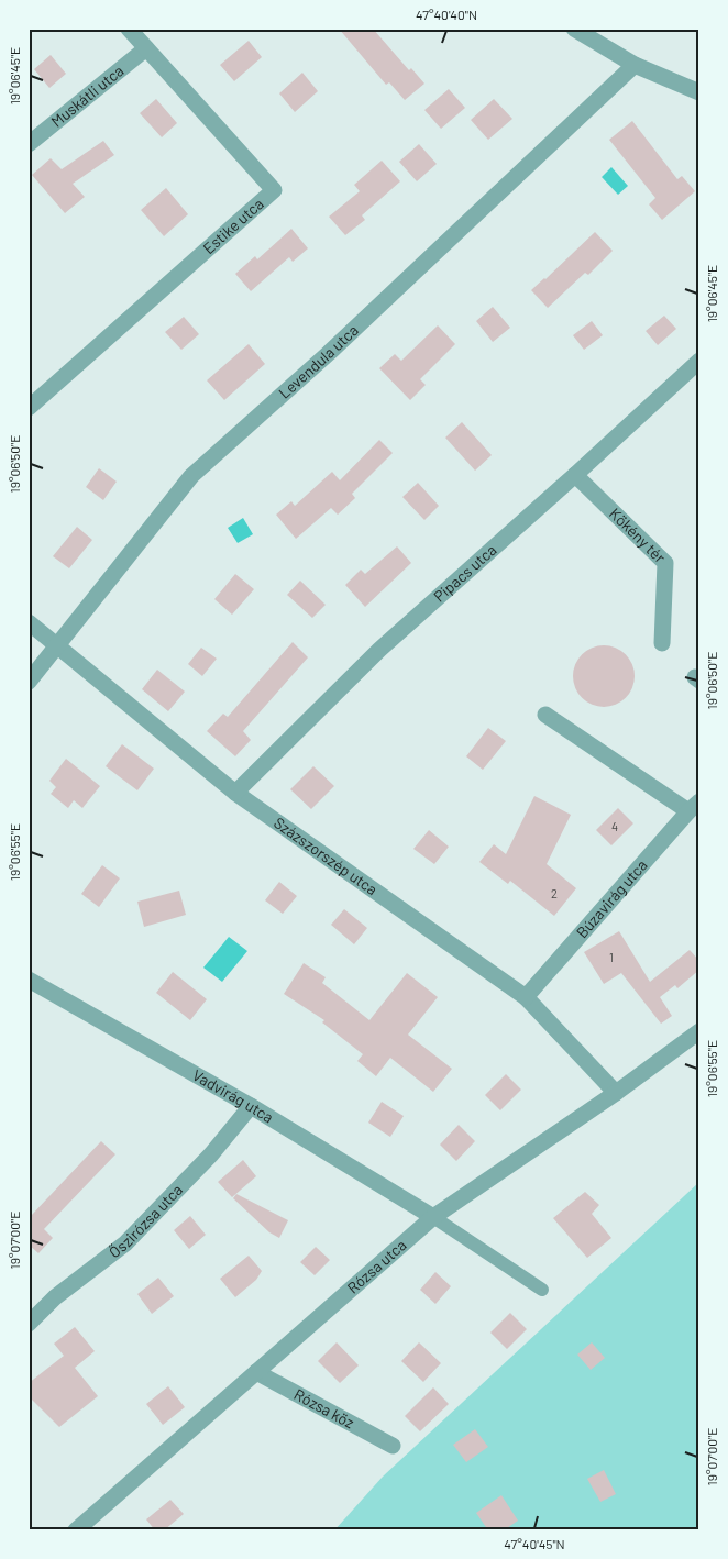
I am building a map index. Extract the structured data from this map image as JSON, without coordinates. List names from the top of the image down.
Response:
{
  "streets": {
    "street": [
      "Muskátli utca",
      "Estike utca",
      "Levendula utca",
      "Kökény tér",
      "Pipacs utca",
      "Százszorszép utca",
      "Búzavirág utca",
      "Vadvirág utca",
      "Őszirózsa utca",
      "Rózsa utca",
      "Rózsa köz"
    ]
  },
  "crossings": [
    ["Muskátli utca", "Estike utca"],
    ["Levendula utca", "Százszorszép utca"],
    ["Kökény tér", "Pipacs utca"],
    ["Pipacs utca", "Százszorszép utca"],
    ["Százszorszép utca", "Búzavirág utca"],
    ["Százszorszép utca", "Rózsa utca"],
    ["Vadvirág utca", "Őszirózsa utca"],
    ["Vadvirág utca", "Rózsa utca"],
    ["Rózsa utca", "Rózsa köz"]
  ],
  "house_numbers": ["4", "2", "1"],
  "coordinates": [
    "47°40'40\"N",
    "19°06'45\"E",
    "19°06'50\"E",
    "19°06'55\"E",
    "19°07'00\"E",
    "47°40'45\"N"
  ]
}
